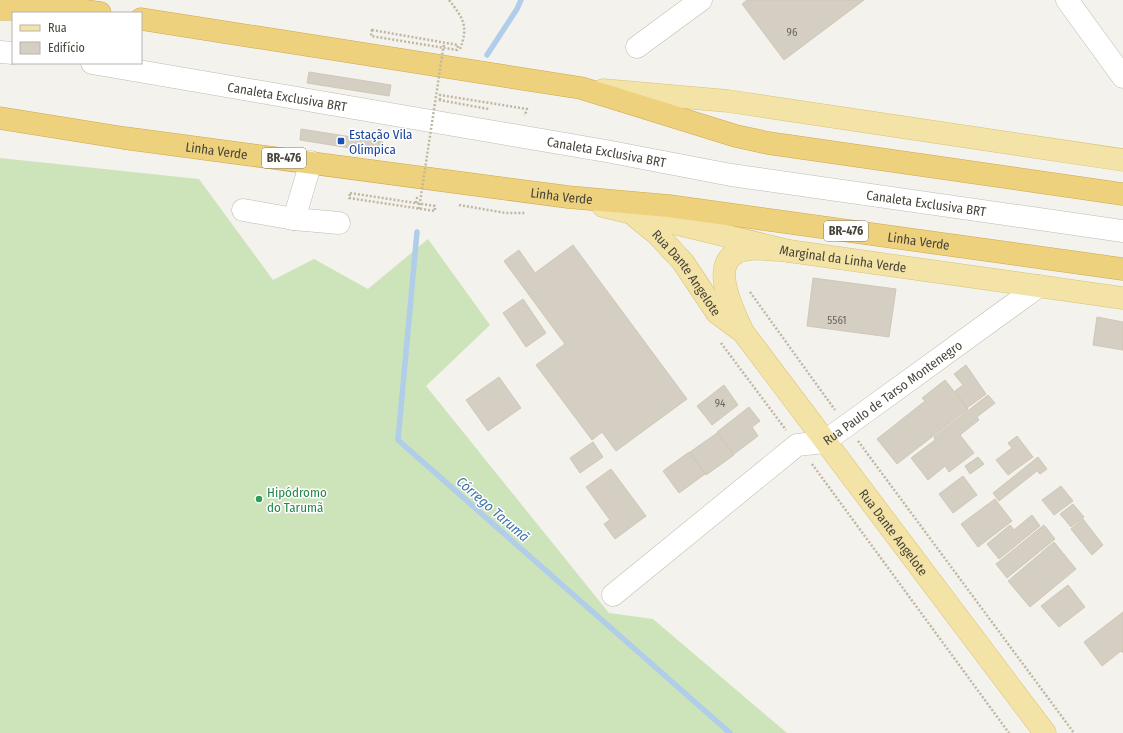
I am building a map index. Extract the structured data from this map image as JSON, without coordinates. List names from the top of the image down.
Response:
{
  "streets": {
    "highway": ["Linha Verde", "BR-476"],
    "main road": ["Marginal da Linha Verde", "Rua Dante Angelote"],
    "street": ["Canaleta Exclusiva BRT", "Rua Paulo de Tarso Montenegro"]
  },
  "crossings": [
    ["Linha Verde", "Marginal da Linha Verde"],
    ["Marginal da Linha Verde", "Rua Dante Angelote"],
    ["Marginal da Linha Verde", "Rua Paulo de Tarso Montenegro"],
    ["Rua Dante Angelote", "Rua Paulo de Tarso Montenegro"]
  ],
  "water": ["Córrego Tarumã"],
  "places": {
    "transit": ["Estação Vila Olímpica"],
    "other": ["Hipódromo do Tarumã"]
  },
  "house_numbers": ["96", "5561", "94"],
  "legend": ["Rua", "Edifício"]
}
